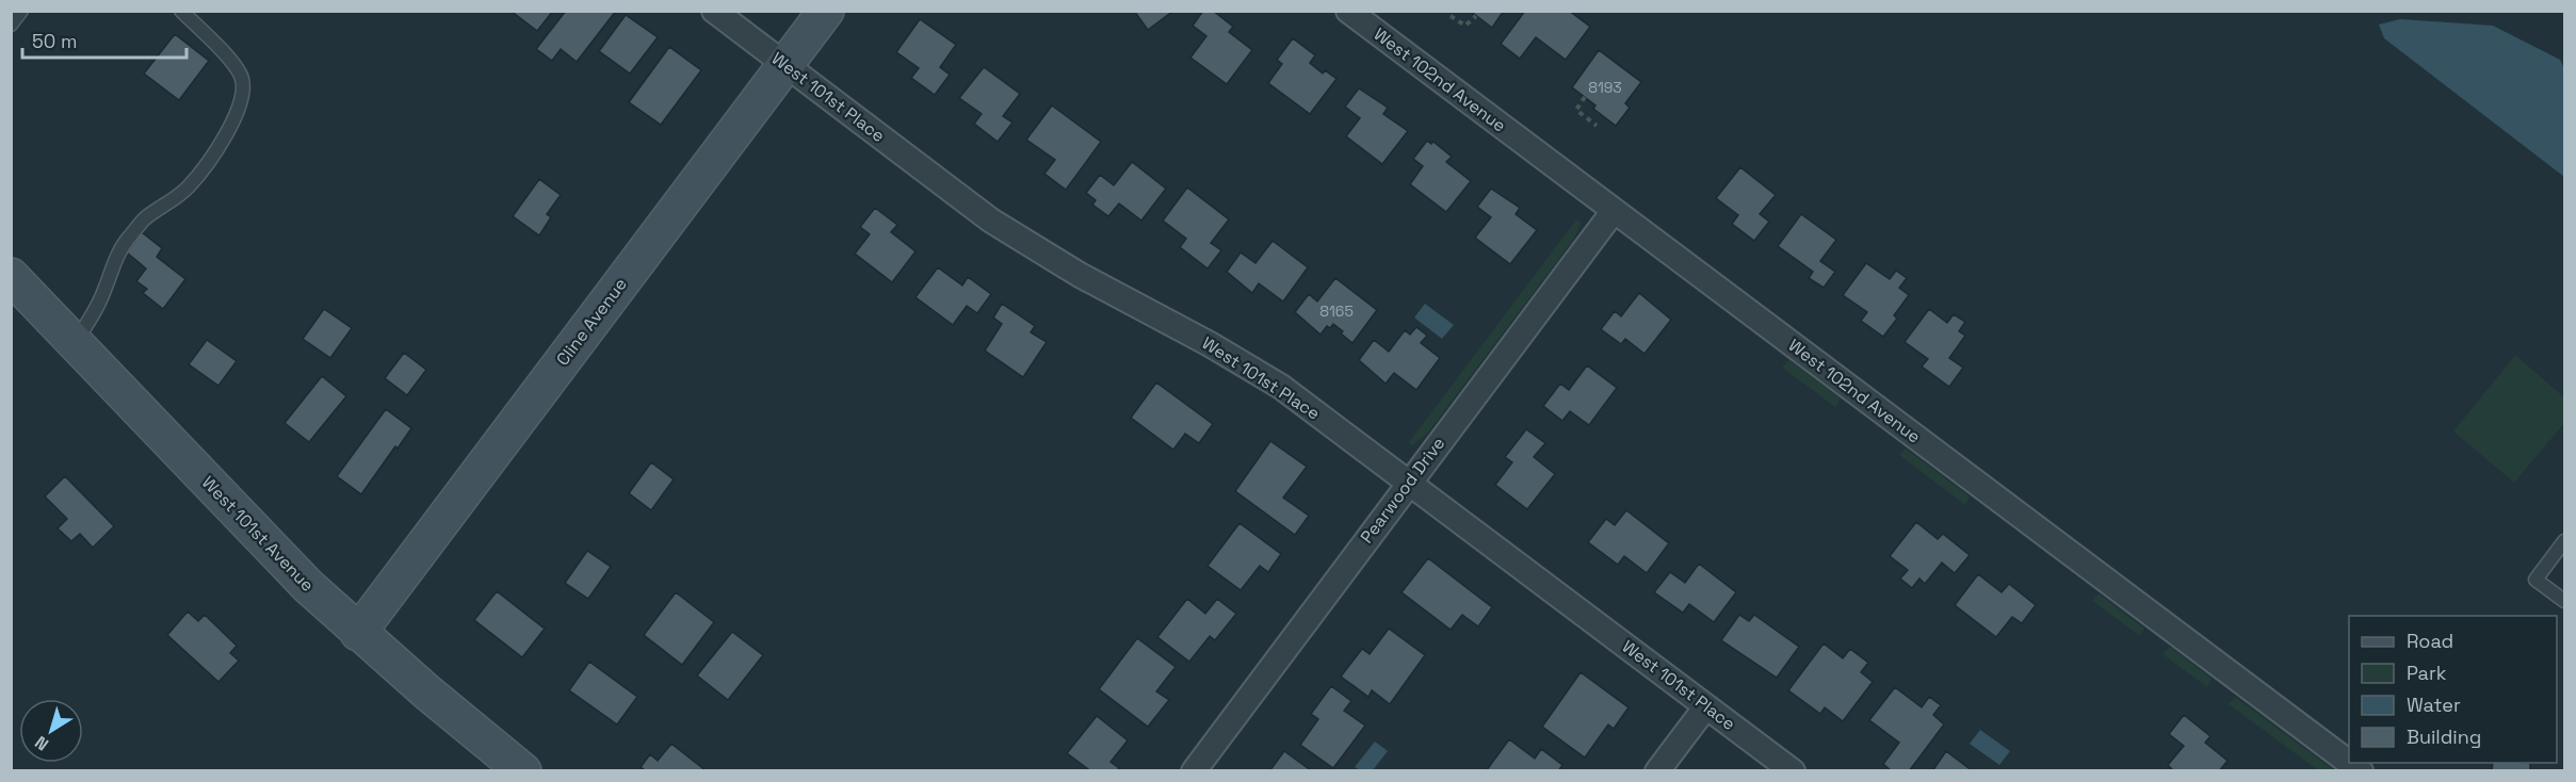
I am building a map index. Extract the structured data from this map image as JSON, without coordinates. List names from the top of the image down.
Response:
{
  "streets": {
    "street": [
      "West 102nd Avenue",
      "West 101st Place",
      "Cline Avenue",
      "Pearwood Drive",
      "West 101st Avenue"
    ]
  },
  "crossings": [
    ["West 102nd Avenue", "Pearwood Drive"],
    ["West 101st Place", "Cline Avenue"],
    ["West 101st Place", "Pearwood Drive"],
    ["Cline Avenue", "West 101st Avenue"]
  ],
  "house_numbers": ["8193", "8165"],
  "legend": [
    "Road",
    "Park",
    "Water",
    "Building"
  ],
  "scale_bar": "50 m",
  "north": "bottom left"
}
